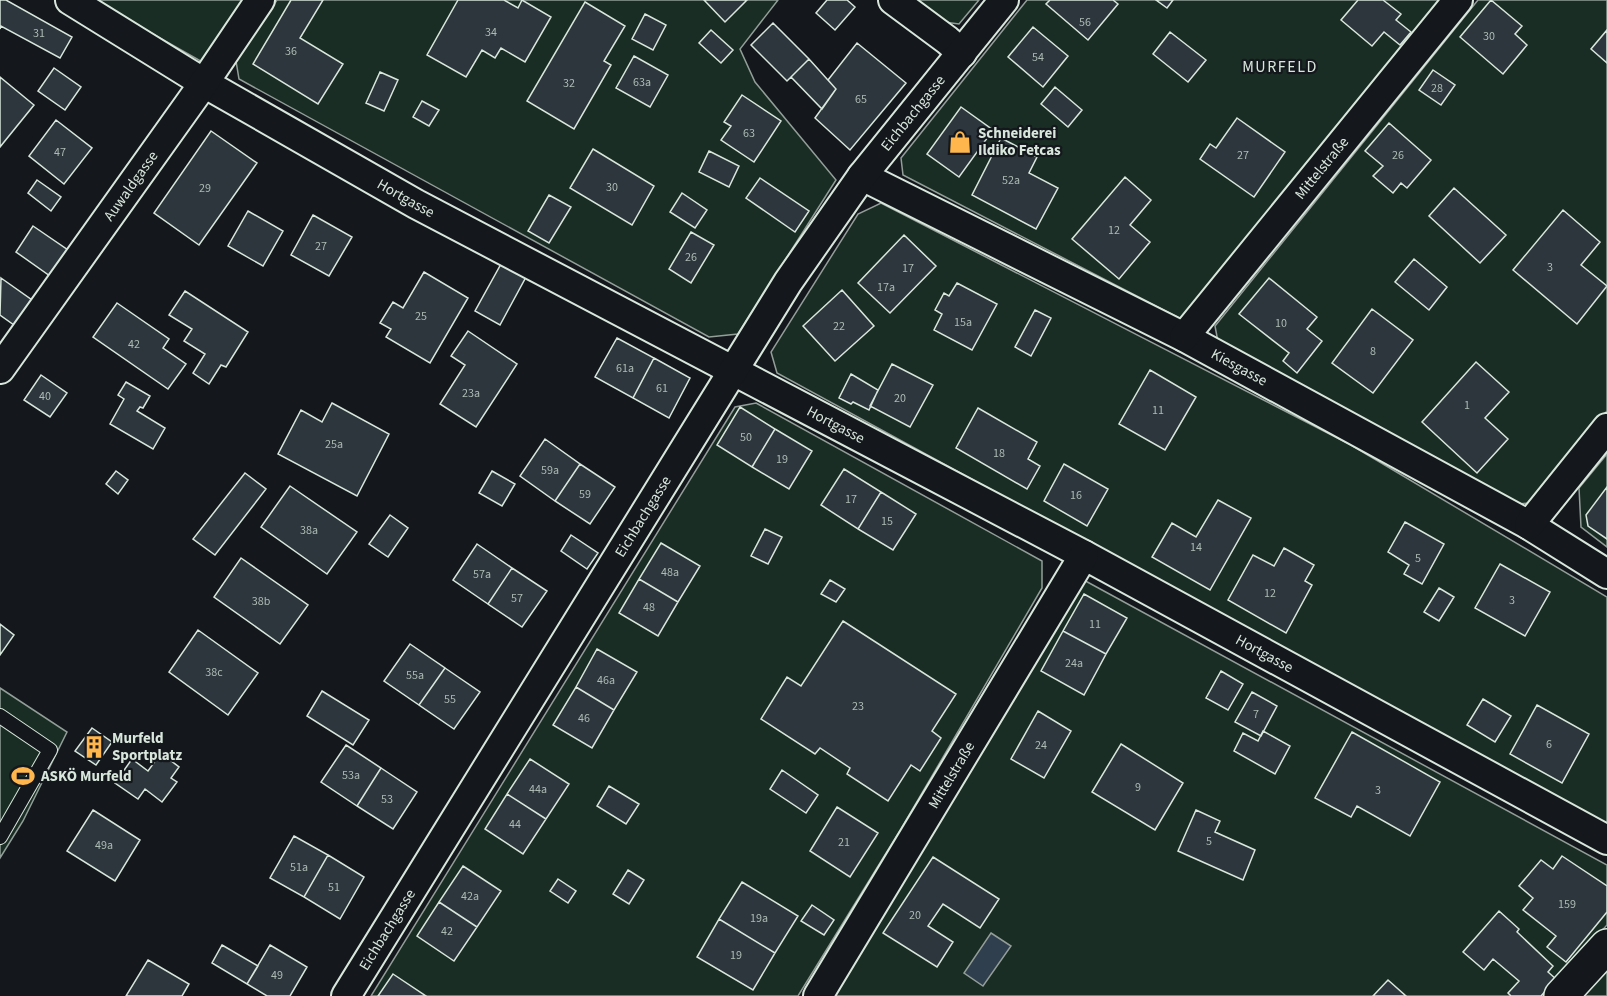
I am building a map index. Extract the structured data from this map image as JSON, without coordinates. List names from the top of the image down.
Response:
{
  "streets": {
    "street": [
      "Eichbachgasse",
      "Mittelstraße",
      "Auwaldgasse",
      "Hortgasse",
      "Kiesgasse"
    ]
  },
  "crossings": [
    ["Eichbachgasse", "Hortgasse"],
    ["Eichbachgasse", "Kiesgasse"],
    ["Mittelstraße", "Hortgasse"],
    ["Mittelstraße", "Kiesgasse"],
    ["Auwaldgasse", "Hortgasse"]
  ],
  "districts": ["MURFELD"],
  "places": {
    "shop": ["Schneiderei Ildiko Fetcas"],
    "building": ["Murfeld Sportplatz"],
    "sports": ["ASKÖ Murfeld"]
  },
  "house_numbers": [
    "56",
    "34",
    "31",
    "30",
    "36",
    "54",
    "63a",
    "32",
    "28",
    "65",
    "63",
    "47",
    "27",
    "26",
    "52a",
    "30",
    "29",
    "12",
    "27",
    "26",
    "3",
    "17",
    "17a",
    "25",
    "15a",
    "10",
    "22",
    "42",
    "8",
    "61a",
    "61",
    "23a",
    "40",
    "20",
    "1",
    "11",
    "50",
    "25a",
    "18",
    "19",
    "59a",
    "59",
    "16",
    "17",
    "15",
    "38a",
    "14",
    "5",
    "48a",
    "57a",
    "12",
    "57",
    "3",
    "38b",
    "48",
    "11",
    "24a",
    "38c",
    "55a",
    "46a",
    "55",
    "23",
    "7",
    "46",
    "6",
    "24",
    "53a",
    "9",
    "44a",
    "3",
    "53",
    "44",
    "5",
    "21",
    "49a",
    "51a",
    "51",
    "42a",
    "159",
    "20",
    "19a",
    "42",
    "19",
    "49"
  ]
}
